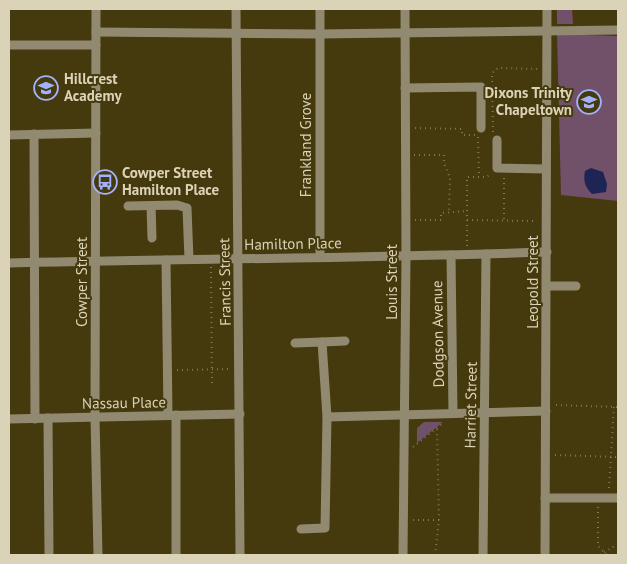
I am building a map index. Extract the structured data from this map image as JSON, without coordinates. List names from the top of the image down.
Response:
{
  "streets": {
    "street": [
      "Frankland Grove",
      "Hamilton Place",
      "Cowper Street",
      "Francis Street",
      "Louis Street",
      "Leopold Street",
      "Dodgson Avenue",
      "Nassau Place",
      "Harriet Street"
    ]
  },
  "crossings": [
    ["Frankland Grove", "Hamilton Place"],
    ["Hamilton Place", "Cowper Street"],
    ["Hamilton Place", "Francis Street"],
    ["Hamilton Place", "Louis Street"],
    ["Hamilton Place", "Leopold Street"],
    ["Hamilton Place", "Dodgson Avenue"],
    ["Hamilton Place", "Harriet Street"],
    ["Cowper Street", "Nassau Place"],
    ["Francis Street", "Nassau Place"]
  ],
  "places": {
    "school or university": ["Hillcrest Academy", "Dixons Trinity Chapeltown"],
    "bus stop": ["Cowper Street Hamilton Place"]
  }
}
